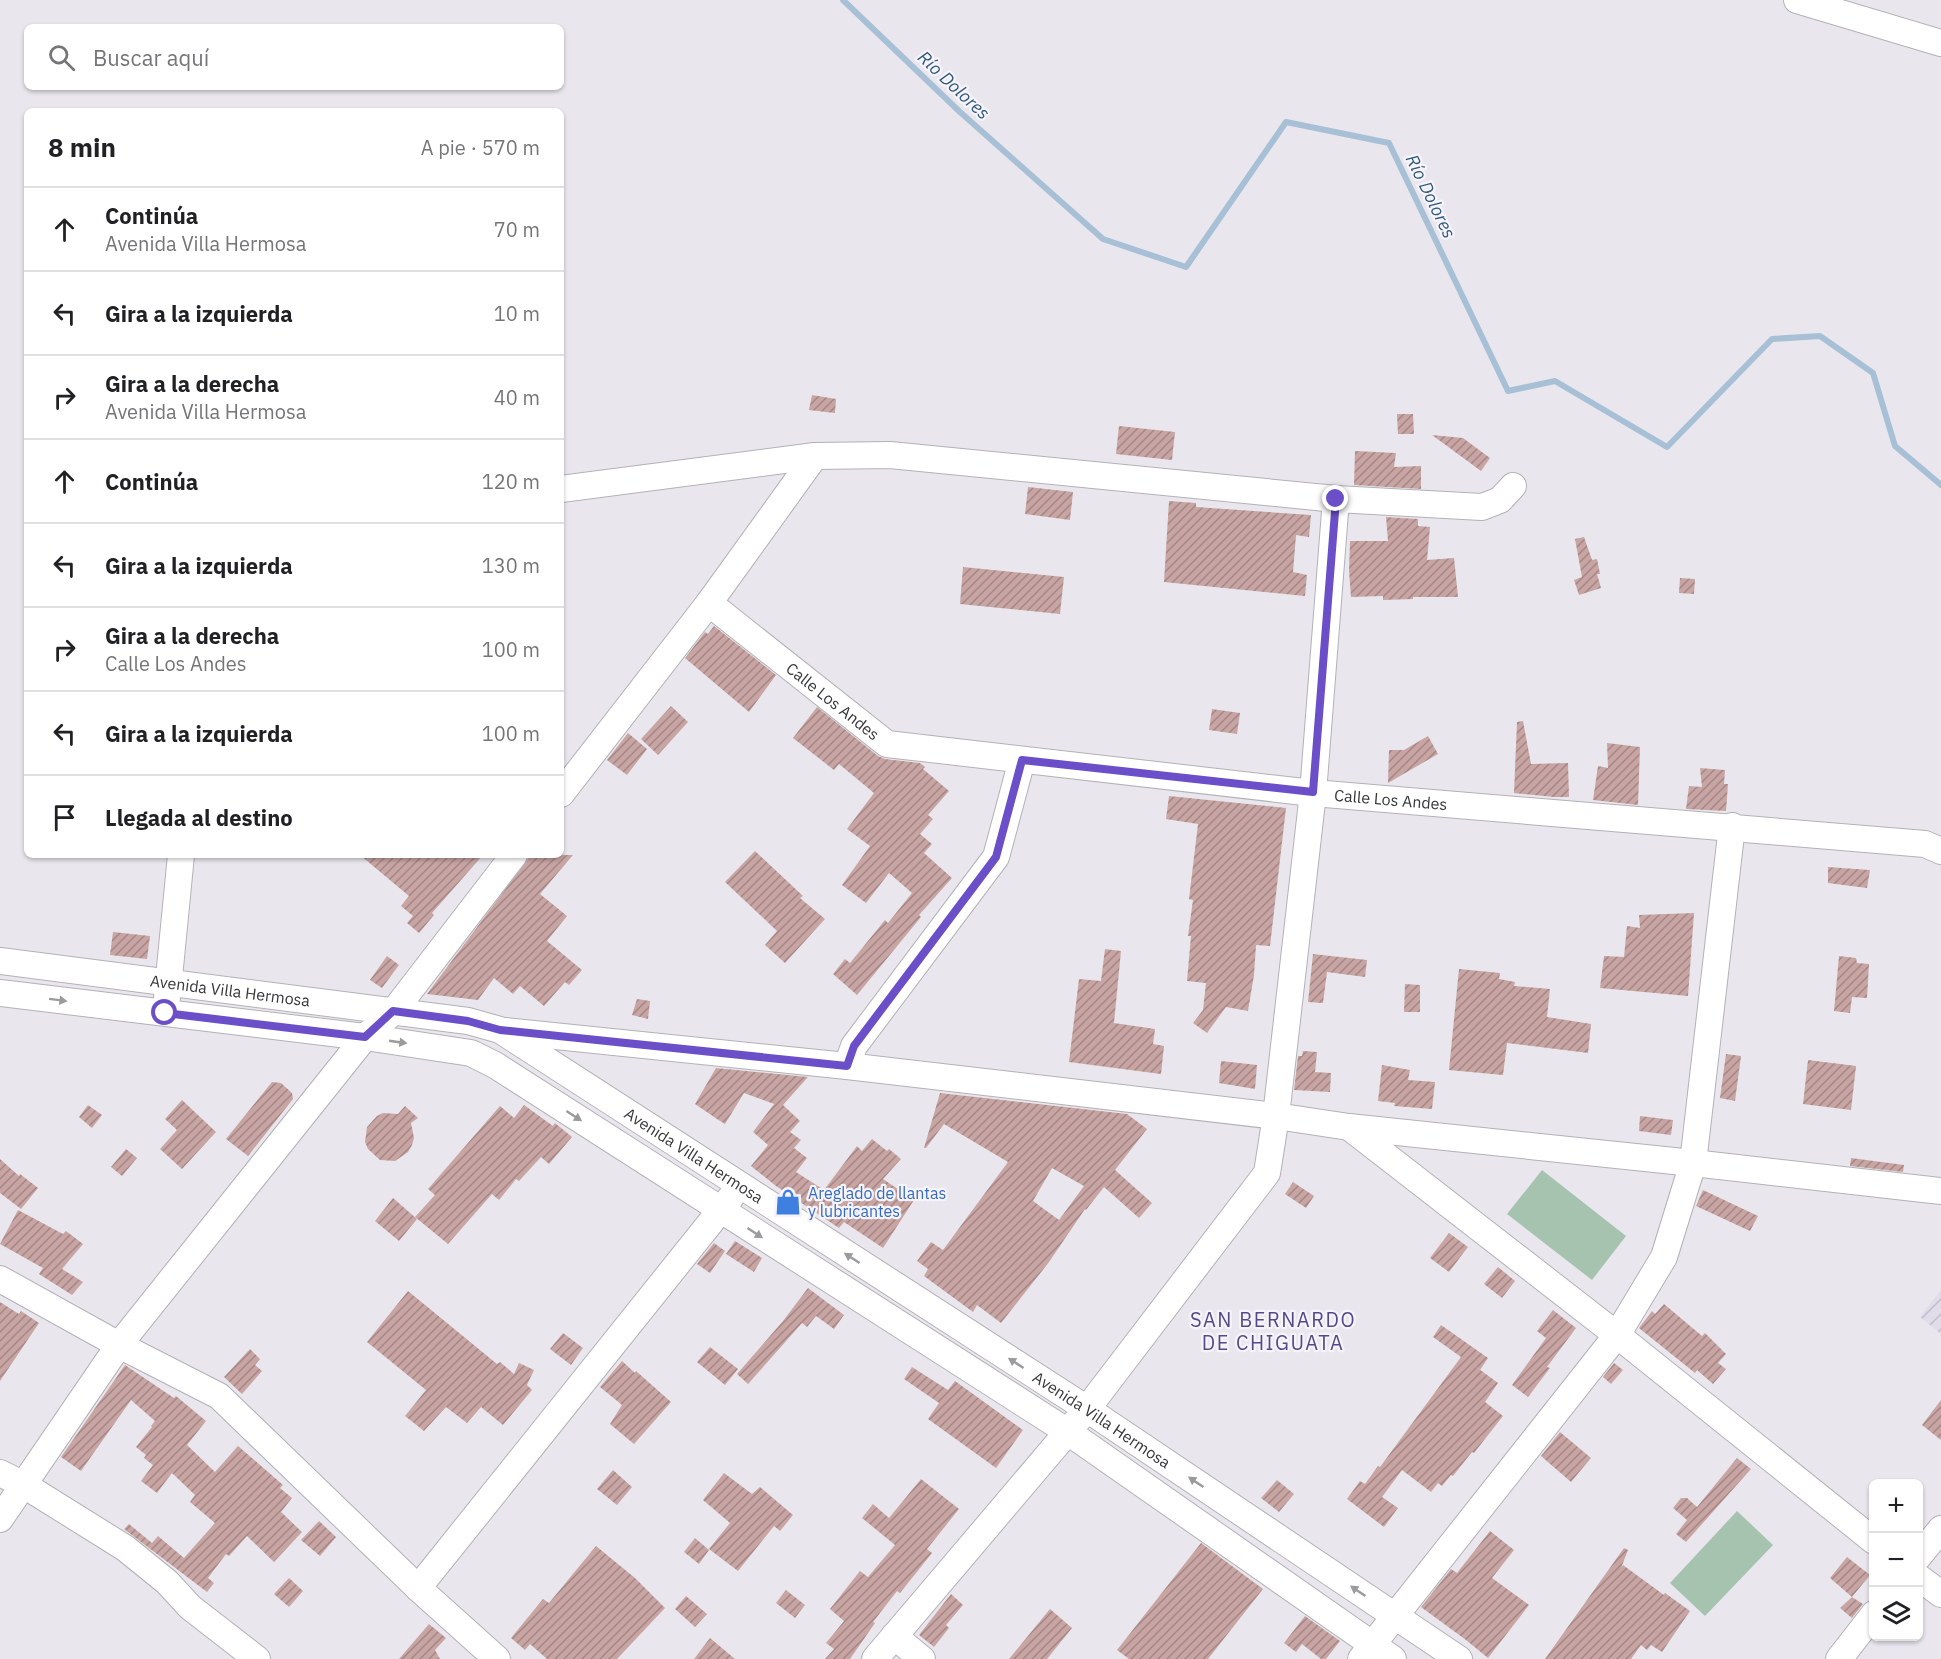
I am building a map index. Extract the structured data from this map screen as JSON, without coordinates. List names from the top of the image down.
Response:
{
  "streets": {
    "street": ["Calle Los Andes", "Avenida Villa Hermosa"]
  },
  "districts": ["SAN BERNARDO DE CHIGUATA"],
  "water": ["Río Dolores"],
  "places": {
    "shop": ["Areglado de llantas y lubricantes"]
  },
  "page": {
    "search": "Buscar aquí",
    "heading": ["8 min", "A pie · 570 m"],
    "list": [
      ["Continúa", "Avenida Villa Hermosa", "70 m"],
      ["Gira a la izquierda", "10 m"],
      ["Gira a la derecha", "Avenida Villa Hermosa", "40 m"],
      ["Continúa", "120 m"],
      ["Gira a la izquierda", "130 m"],
      ["Gira a la derecha", "Calle Los Andes", "100 m"],
      ["Gira a la izquierda", "100 m"],
      "Llegada al destino"
    ],
    "map_buttons": ["+", "−"]
  }
}
